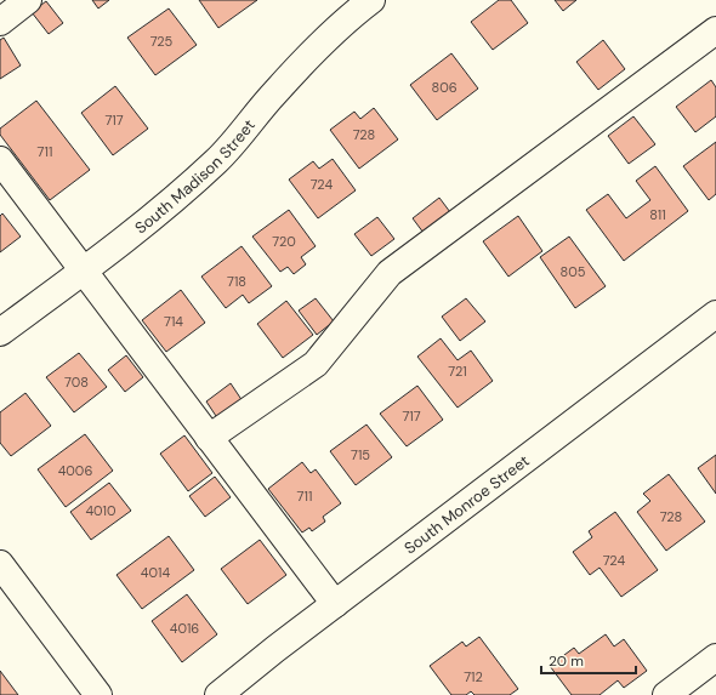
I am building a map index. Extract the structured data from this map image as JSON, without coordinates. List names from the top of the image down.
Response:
{
  "streets": {
    "street": ["South Madison Street", "South Monroe Street"]
  },
  "house_numbers": [
    "725",
    "806",
    "717",
    "728",
    "711",
    "724",
    "811",
    "720",
    "805",
    "718",
    "714",
    "721",
    "708",
    "717",
    "715",
    "4006",
    "711",
    "4010",
    "728",
    "724",
    "4014",
    "4016",
    "712"
  ],
  "scale_bar": "20 m"
}
